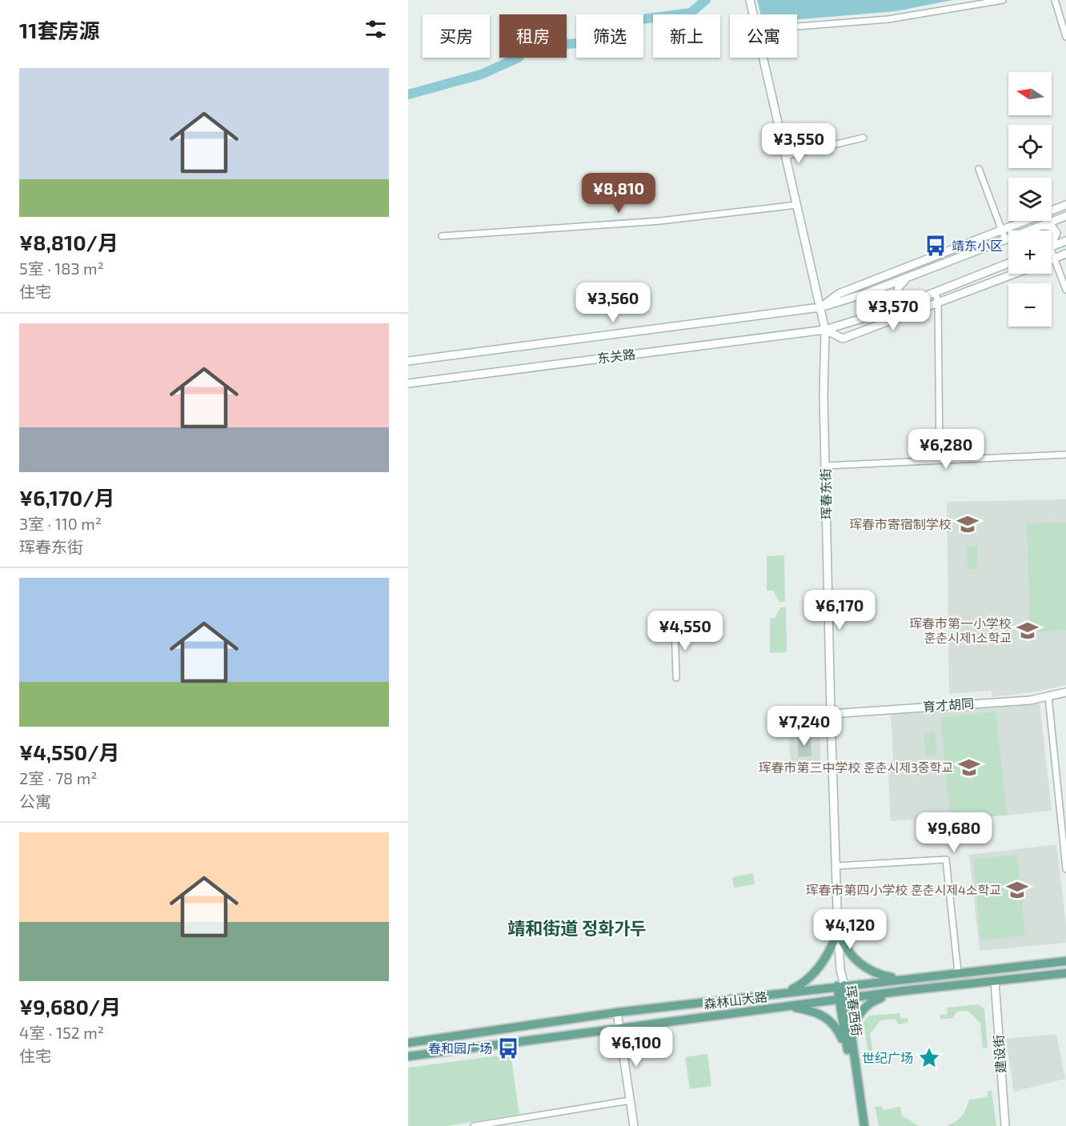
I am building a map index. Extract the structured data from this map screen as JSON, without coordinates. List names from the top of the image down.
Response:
{
  "streets": {
    "main road": [
      "东关路",
      "珲春东街",
      "育才胡同",
      "森林山大路",
      "珲春西街",
      "建设街"
    ]
  },
  "crossings": [
    ["东关路", "珲春东街"],
    ["珲春东街", "育才胡同"],
    ["珲春东街", "珲春西街"],
    ["森林山大路", "珲春西街"],
    ["森林山大路", "建设街"]
  ],
  "districts": ["靖和街道 정화가두"],
  "places": {
    "bus stop": ["靖东小区", "春和园广场"],
    "school or university": [
      "珲春市寄宿制学校",
      "珲春市第一小学校 훈춘시제1소학교",
      "珲春市第三中学校 훈춘시제3중학교",
      "珲春市第四小学校 훈춘시제4소학교"
    ],
    "place": ["世纪广场"]
  },
  "north": "left",
  "page": {
    "heading": "11套房源",
    "chip": [
      "买房",
      "租房",
      "筛选",
      "新上",
      "公寓"
    ],
    "list": [
      {
        "name": "¥8,810/月",
        "note": "5室 · 183 m² · 住宅"
      },
      {
        "name": "¥6,170/月",
        "note": "3室 · 110 m² · 珲春东街"
      },
      {
        "name": "¥4,550/月",
        "note": "2室 · 78 m² · 公寓"
      },
      {
        "name": "¥9,680/月",
        "note": "4室 · 152 m² · 住宅"
      }
    ],
    "map_buttons": ["+", "−"],
    "price": [
      "¥3,550",
      "¥8,810",
      "¥3,560",
      "¥3,570",
      "¥6,280",
      "¥6,170",
      "¥4,550",
      "¥7,240",
      "¥9,680",
      "¥4,120",
      "¥6,100"
    ]
  }
}
